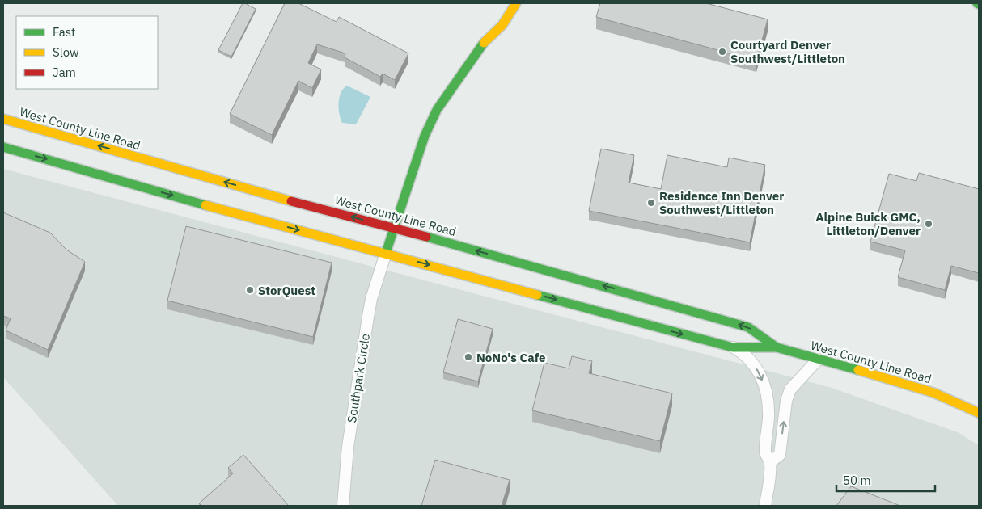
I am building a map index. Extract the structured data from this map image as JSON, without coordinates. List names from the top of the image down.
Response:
{
  "streets": {
    "main road": ["West County Line Road"],
    "street": ["Southpark Circle"]
  },
  "crossings": [
    ["West County Line Road", "Southpark Circle"]
  ],
  "places": [
    "Courtyard Denver Southwest/Littleton",
    "Residence Inn Denver Southwest/Littleton",
    "Alpine Buick GMC, Littleton/Denver",
    "StorQuest",
    "NoNo's Cafe"
  ],
  "legend": ["Fast", "Slow", "Jam"],
  "scale_bar": "50 m"
}
